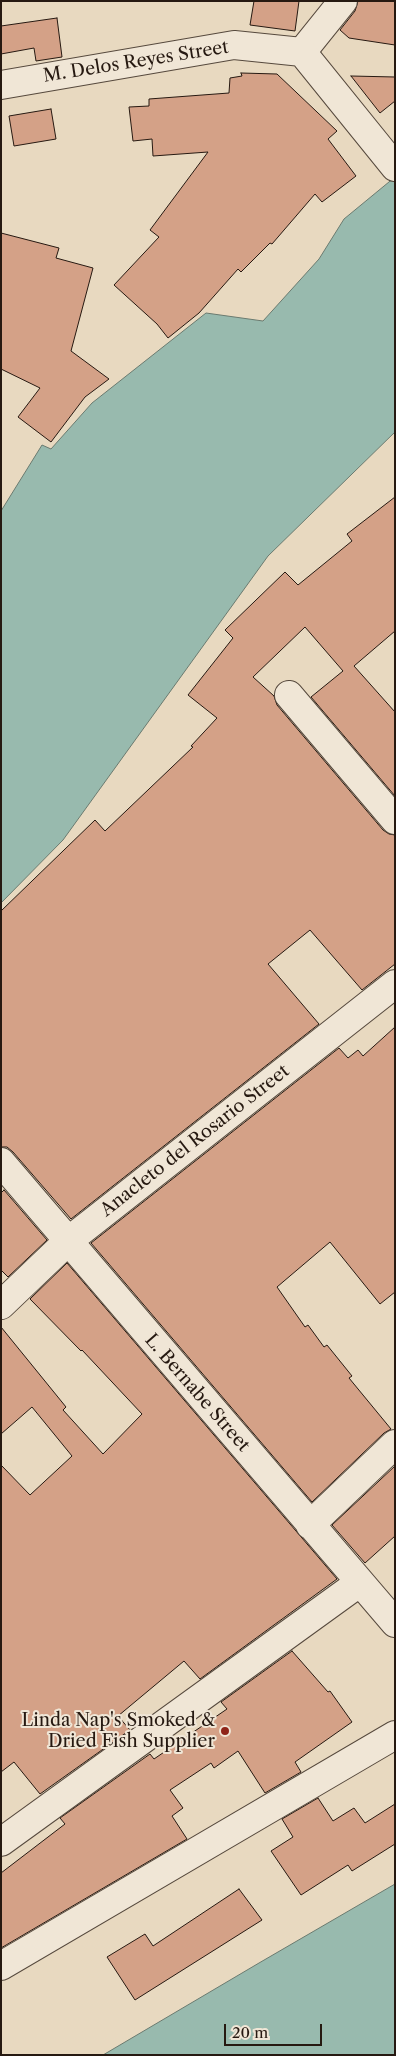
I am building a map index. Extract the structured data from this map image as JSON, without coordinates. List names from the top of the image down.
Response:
{
  "streets": {
    "street": ["M. Delos Reyes Street", "Anacleto del Rosario Street", "L. Bernabe Street"]
  },
  "crossings": [
    ["Anacleto del Rosario Street", "L. Bernabe Street"]
  ],
  "places": ["Linda Nap's Smoked & Dried Fish Supplier"],
  "scale_bar": "20 m"
}
